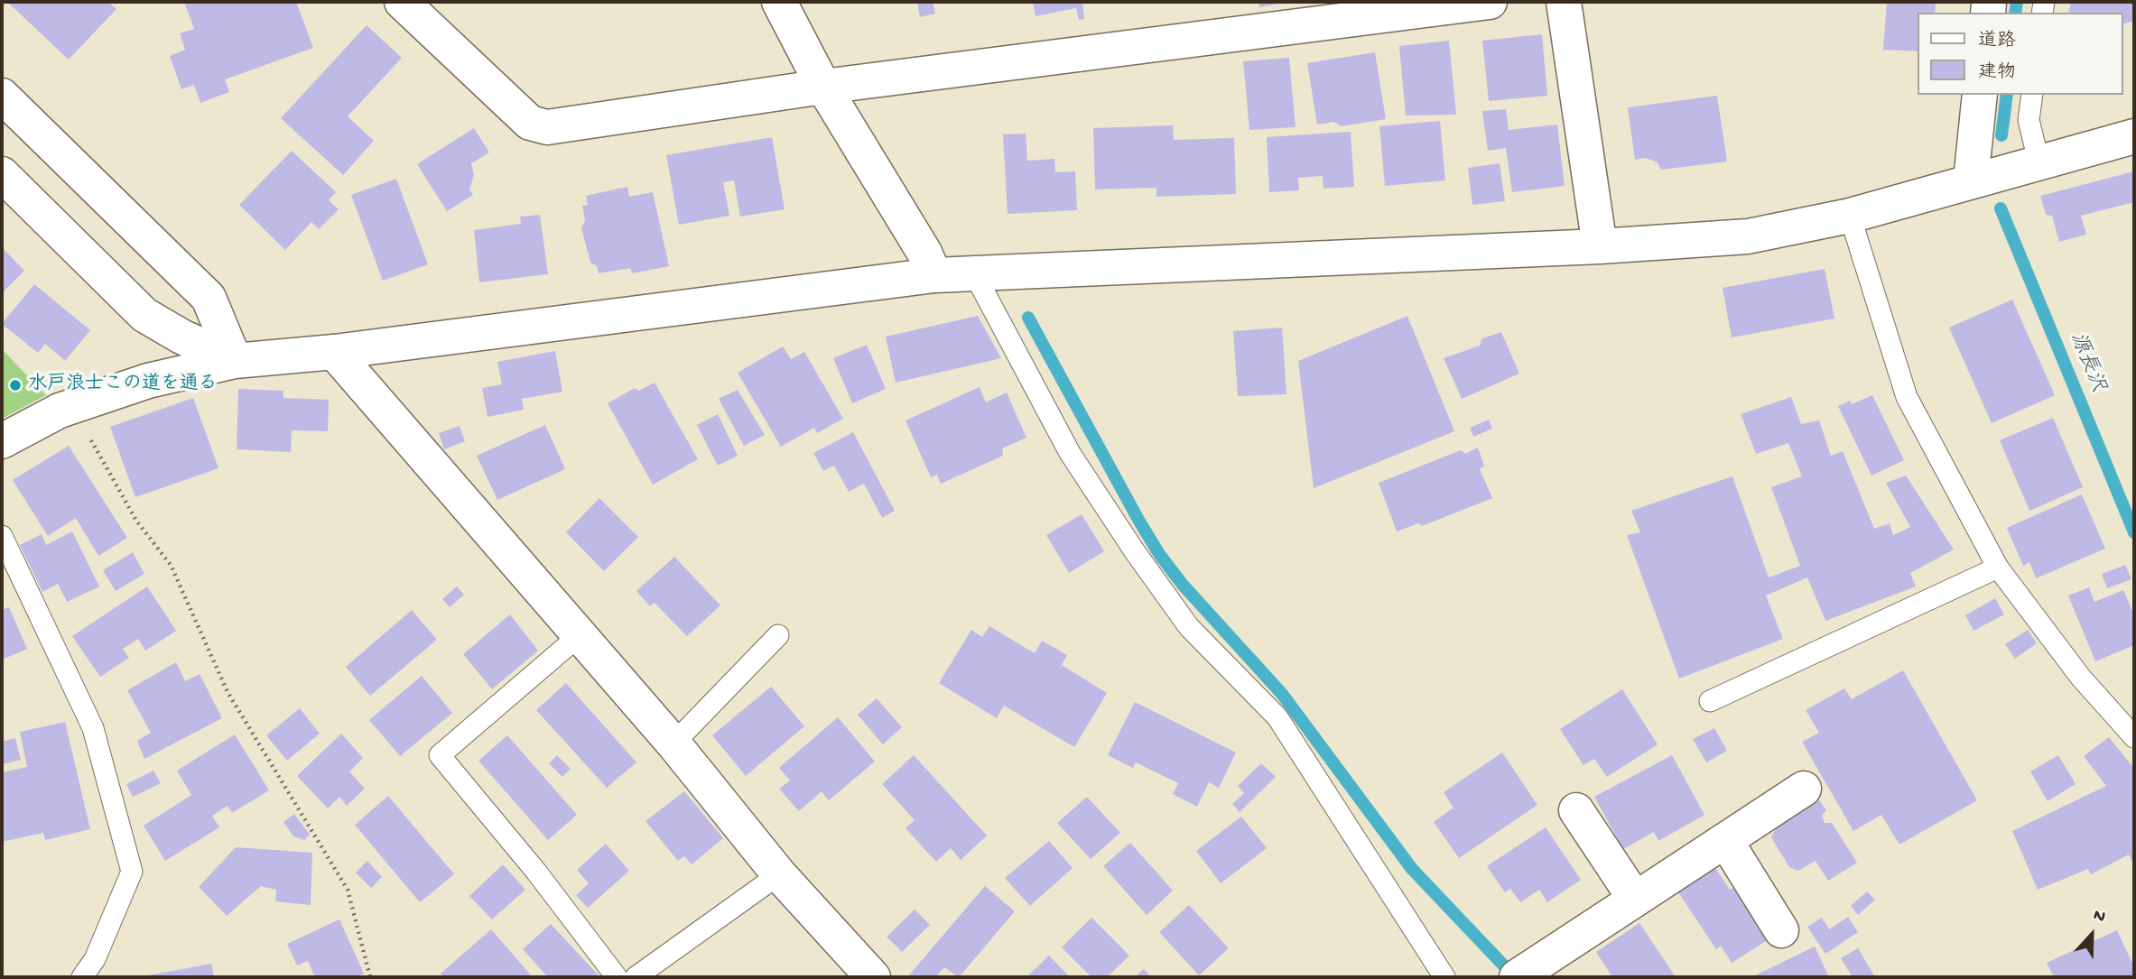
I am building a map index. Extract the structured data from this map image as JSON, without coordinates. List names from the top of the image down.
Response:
{
  "water": ["源長沢"],
  "places": ["水戸浪士この道を通る"],
  "legend": ["道路", "建物"],
  "north": "top"
}
